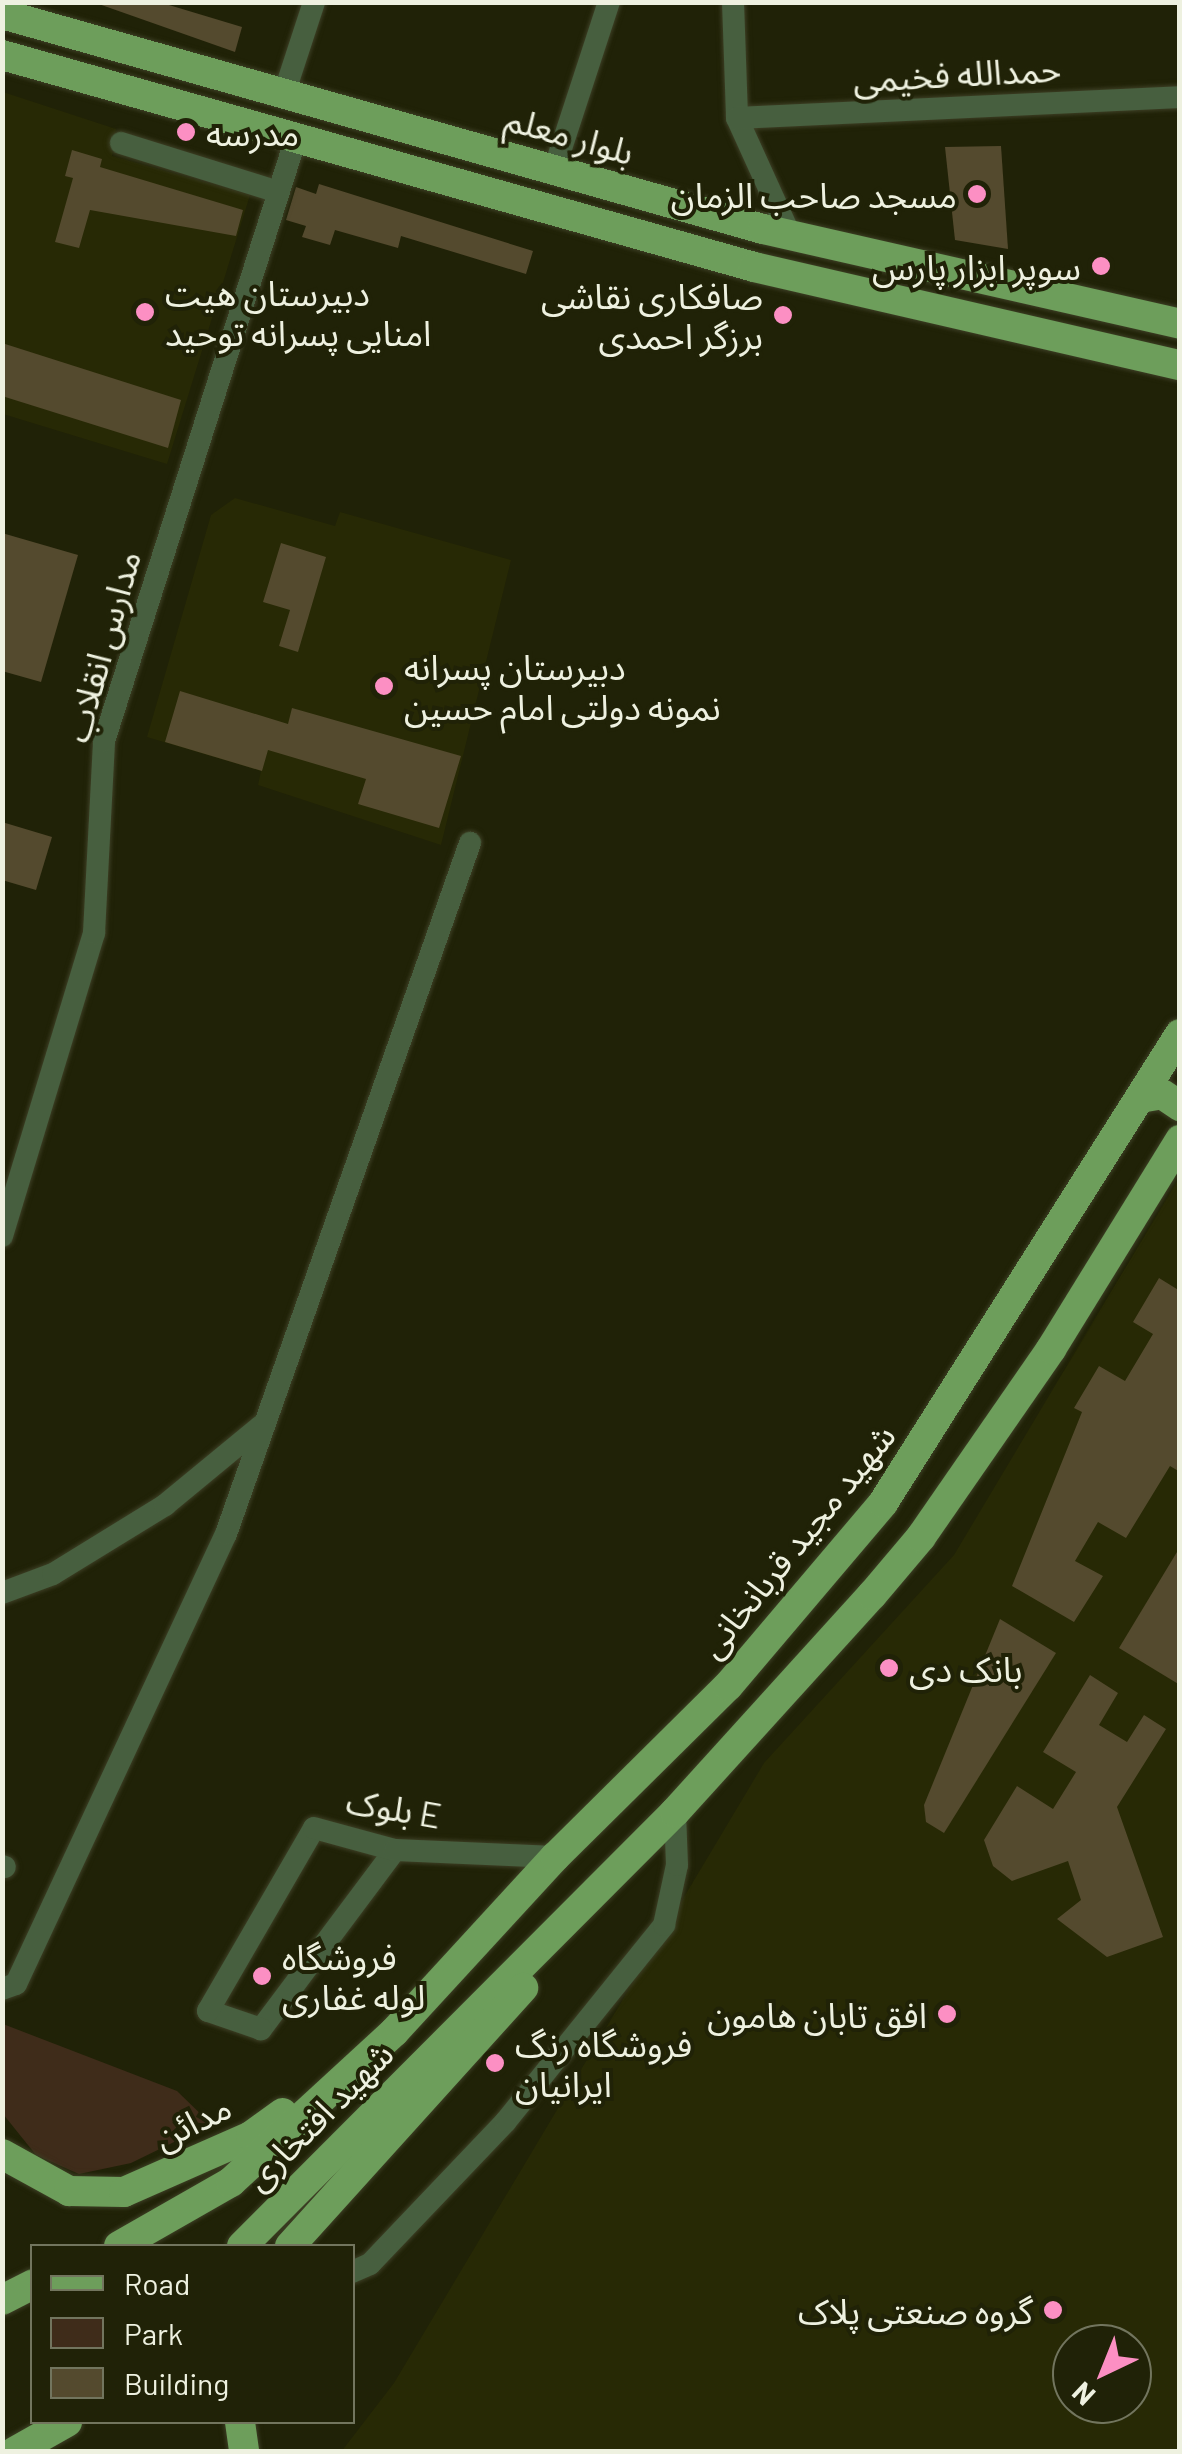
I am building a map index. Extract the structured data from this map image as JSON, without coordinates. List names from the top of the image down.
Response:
{
  "streets": {
    "main road": [
      "بلوار معلم",
      "شهید مجید قربانخانی",
      "شهید افتخاری",
      "مدائن"
    ],
    "street": ["حمدالله فخیمی", "مدارس انقلاب", "بلوک E"]
  },
  "crossings": [
    ["شهید مجید قربانخانی", "بلوک E"],
    ["شهید مجید قربانخانی", "شهید افتخاری"],
    ["شهید مجید قربانخانی", "مدائن"],
    ["شهید افتخاری", "مدائن"]
  ],
  "places": [
    "مدرسه",
    "مسجد صاحب الزمان",
    "سوپر ابزار پارس",
    "دبیرستان هیت امنایی پسرانه توحید",
    "صافکاری نقاشی برزگر احمدی",
    "دبیرستان پسرانه نمونه دولتی امام حسین",
    "بانک دی",
    "فروشگاه لوله غفاری",
    "افق تابان هامون",
    "فروشگاه رنگ ایرانیان",
    "گروه صنعتی پلاک"
  ],
  "legend": ["Road", "Park", "Building"],
  "north": "bottom left"
}
